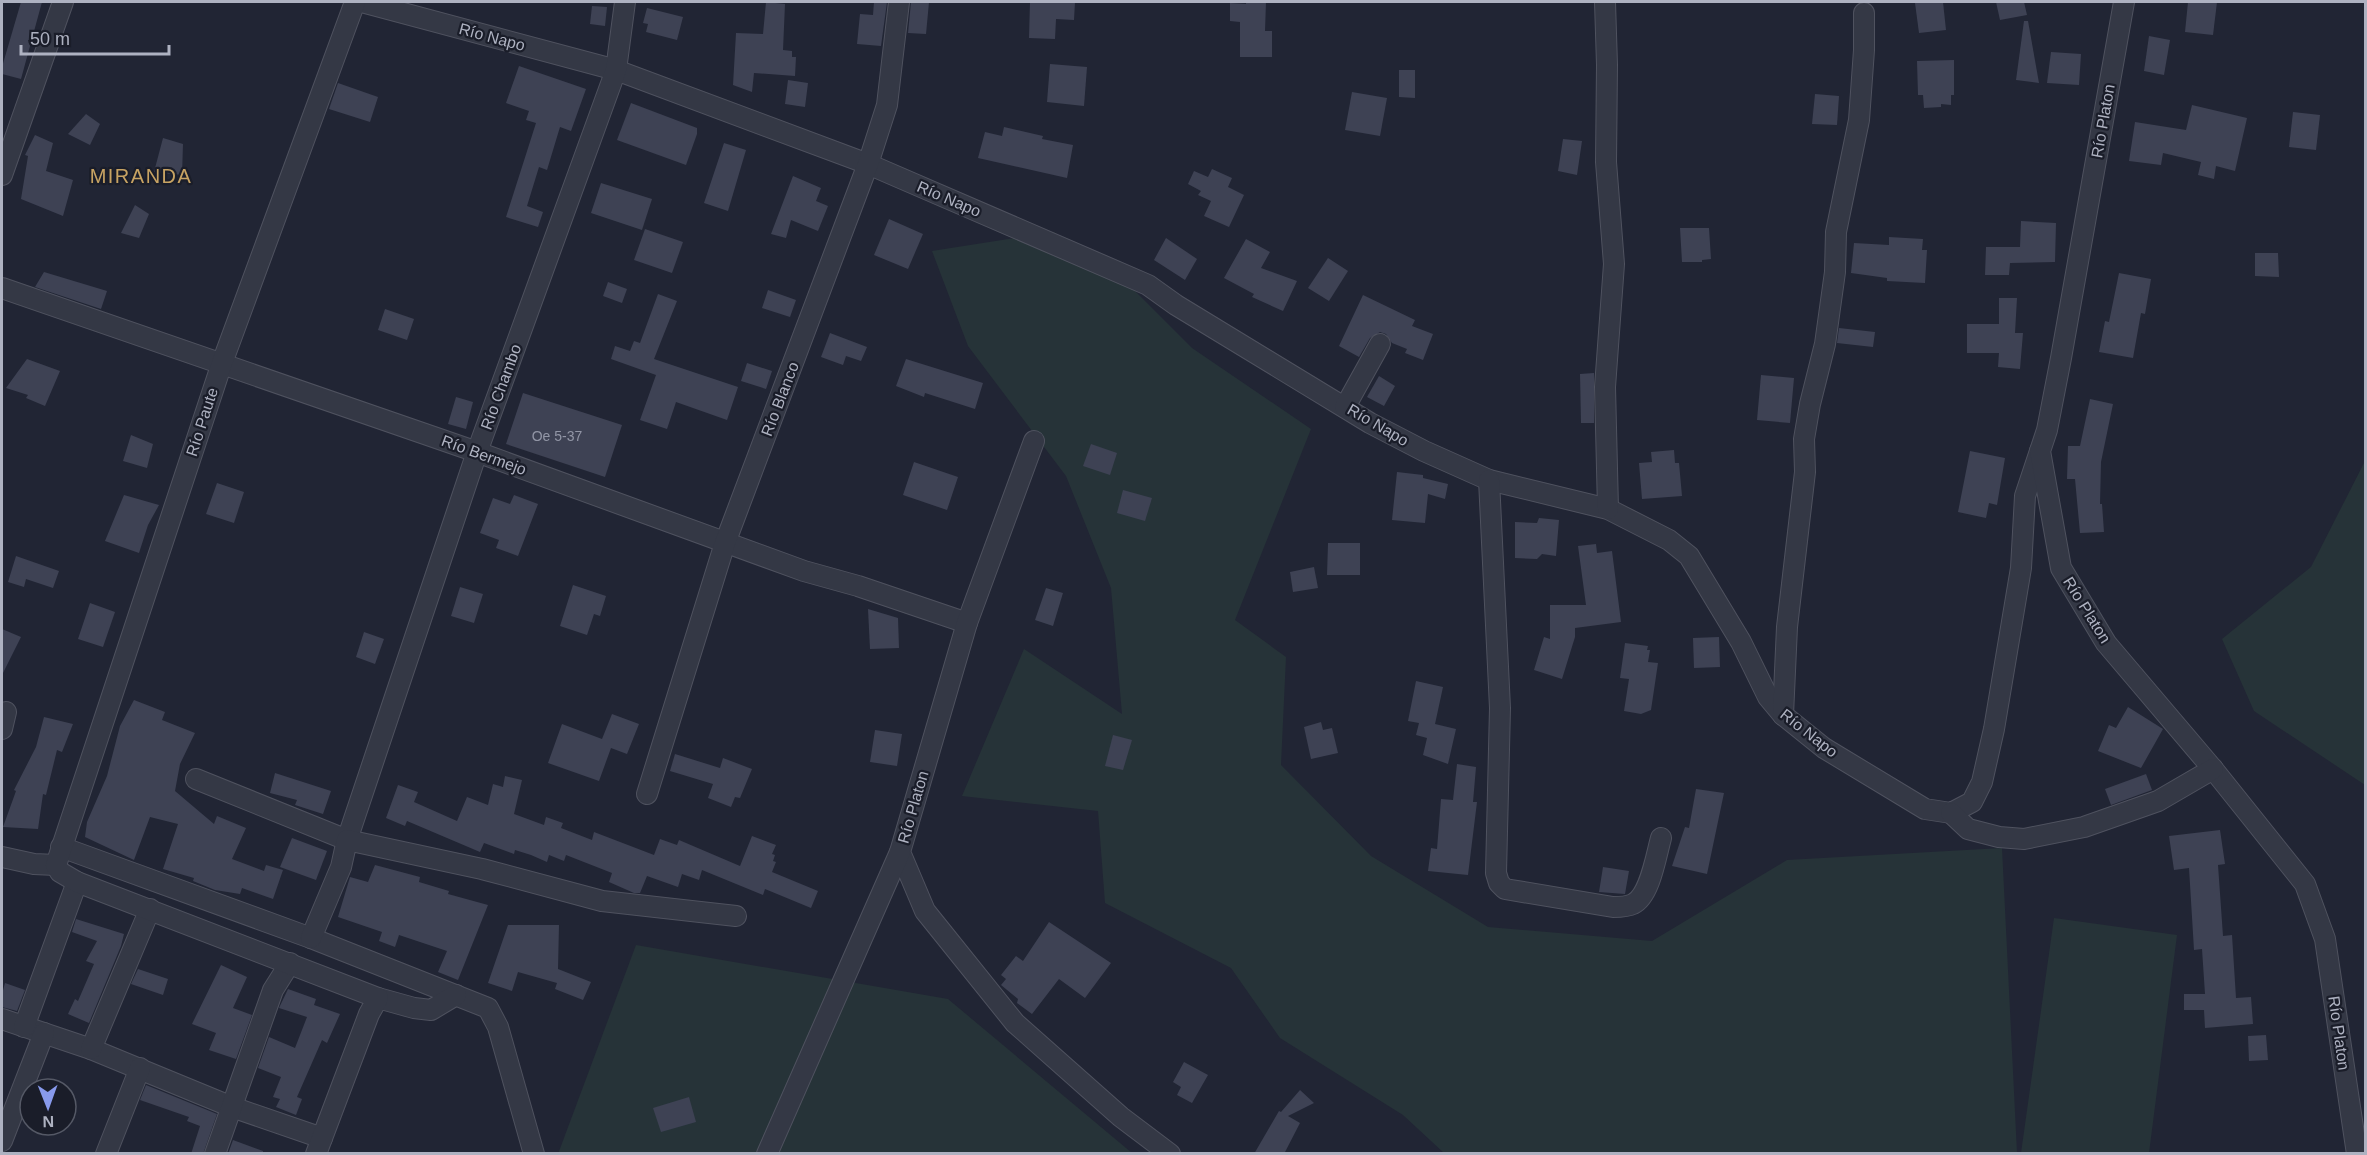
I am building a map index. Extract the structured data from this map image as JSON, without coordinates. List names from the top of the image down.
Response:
{
  "streets": {
    "street": [
      "Río Napo",
      "Río Platon",
      "Río Chambo",
      "Río Blanco",
      "Río Paute",
      "Río Bermejo"
    ]
  },
  "crossings": [
    ["Río Napo", "Río Chambo"],
    ["Río Napo", "Río Blanco"],
    ["Río Platon", "Río Bermejo"],
    ["Río Chambo", "Río Bermejo"],
    ["Río Blanco", "Río Bermejo"],
    ["Río Paute", "Río Bermejo"]
  ],
  "districts": ["MIRANDA"],
  "house_numbers": ["Oe 5-37"],
  "scale_bar": "50 m",
  "north": "bottom"
}
